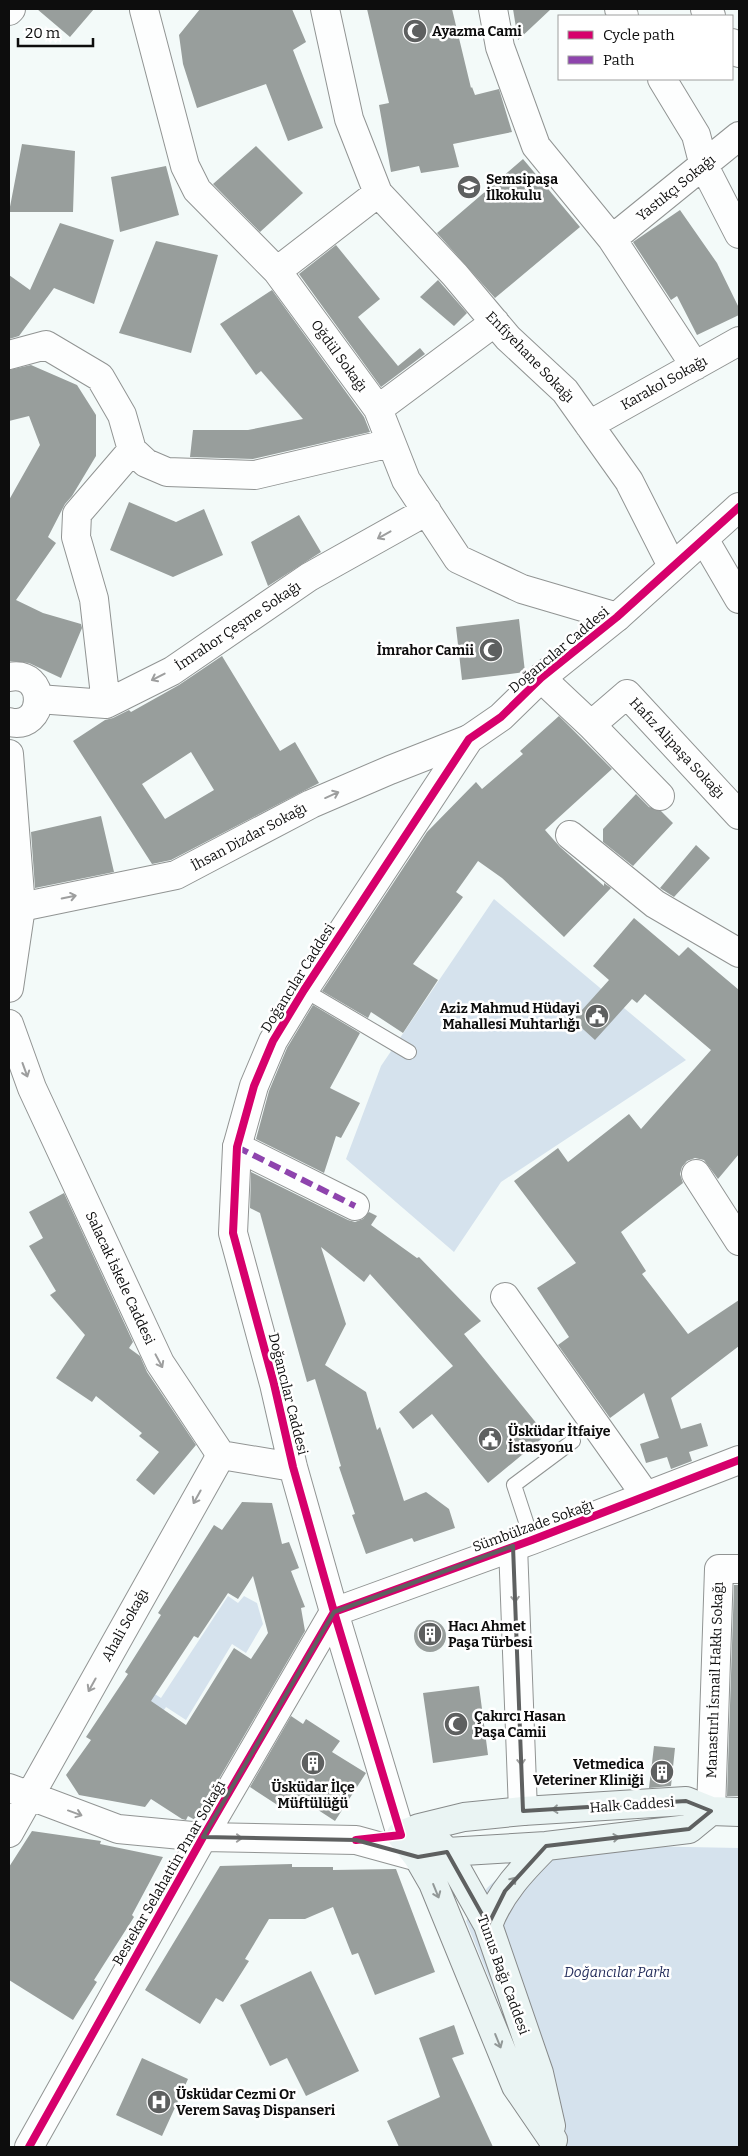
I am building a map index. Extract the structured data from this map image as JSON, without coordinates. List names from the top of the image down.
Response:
{
  "streets": {
    "main road": ["Halk Caddesi", "Tunus Bağı Caddesi"],
    "street": [
      "Yastıkçı Sokağı",
      "Oğdül Sokağı",
      "Enfiyehane Sokağı",
      "Karakol Sokağı",
      "İmrahor Çeşme Sokağı",
      "Doğancılar Caddesi",
      "Hafız Alipaşa Sokağı",
      "İhsan Dizdar Sokağı",
      "Salacak İskele Caddesi",
      "Sümbülzade Sokağı",
      "Ahali Sokağı",
      "Manastırlı İsmail Hakkı Sokağı",
      "Bestekar Selahattin Pınar Sokağı"
    ]
  },
  "crossings": [
    ["Oğdül Sokağı", "İmrahor Çeşme Sokağı"],
    ["Oğdül Sokağı", "Doğancılar Caddesi"],
    ["Enfiyehane Sokağı", "Karakol Sokağı"],
    ["Enfiyehane Sokağı", "Doğancılar Caddesi"],
    ["Doğancılar Caddesi", "İhsan Dizdar Sokağı"],
    ["Doğancılar Caddesi", "Sümbülzade Sokağı"],
    ["Doğancılar Caddesi", "Halk Caddesi"],
    ["Doğancılar Caddesi", "Bestekar Selahattin Pınar Sokağı"],
    ["Doğancılar Caddesi", "Tunus Bağı Caddesi"],
    ["Salacak İskele Caddesi", "Ahali Sokağı"],
    ["Sümbülzade Sokağı", "Bestekar Selahattin Pınar Sokağı"],
    ["Manastırlı İsmail Hakkı Sokağı", "Halk Caddesi"],
    ["Halk Caddesi", "Tunus Bağı Caddesi"]
  ],
  "one_way": [
    "İmrahor Çeşme Sokağı",
    "İhsan Dizdar Sokağı",
    "Salacak İskele Caddesi",
    "Ahali Sokağı"
  ],
  "parks": ["Doğancılar Parkı"],
  "places": {
    "mosque": ["Ayazma Cami", "İmrahor Camii", "Çakırcı Hasan Paşa Camii"],
    "school or university": ["Semsipaşa İlkokulu"],
    "public building": ["Aziz Mahmud Hüdayi Mahallesi Muhtarlığı", "Üsküdar İtfaiye İstasyonu"],
    "building": ["Hacı Ahmet Paşa Türbesi", "Üsküdar İlçe Müftülüğü", "Vetmedica Veteriner Kliniği"],
    "hospital": ["Üsküdar Cezmi Or Verem Savaş Dispanseri"]
  },
  "legend": ["Cycle path", "Path"],
  "scale_bar": "20 m"
}
